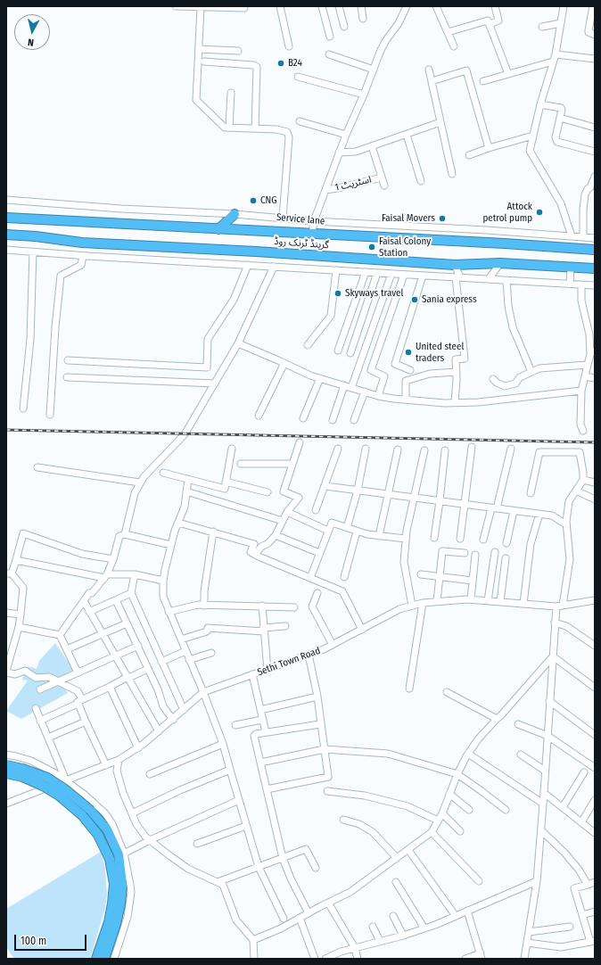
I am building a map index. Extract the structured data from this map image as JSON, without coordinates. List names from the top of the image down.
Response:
{
  "streets": {
    "highway": ["گرینڈ ٹرنک روڈ"],
    "street": ["اسٹریٹ 1", "Service lane", "Sethi Town Road"]
  },
  "places": [
    "B24",
    "CNG",
    "Attock petrol pump",
    "Faisal Movers",
    "Faisal Colony Station",
    "Skyways travel",
    "Sania express",
    "United steel traders"
  ],
  "scale_bar": "100 m",
  "north": "bottom"
}
